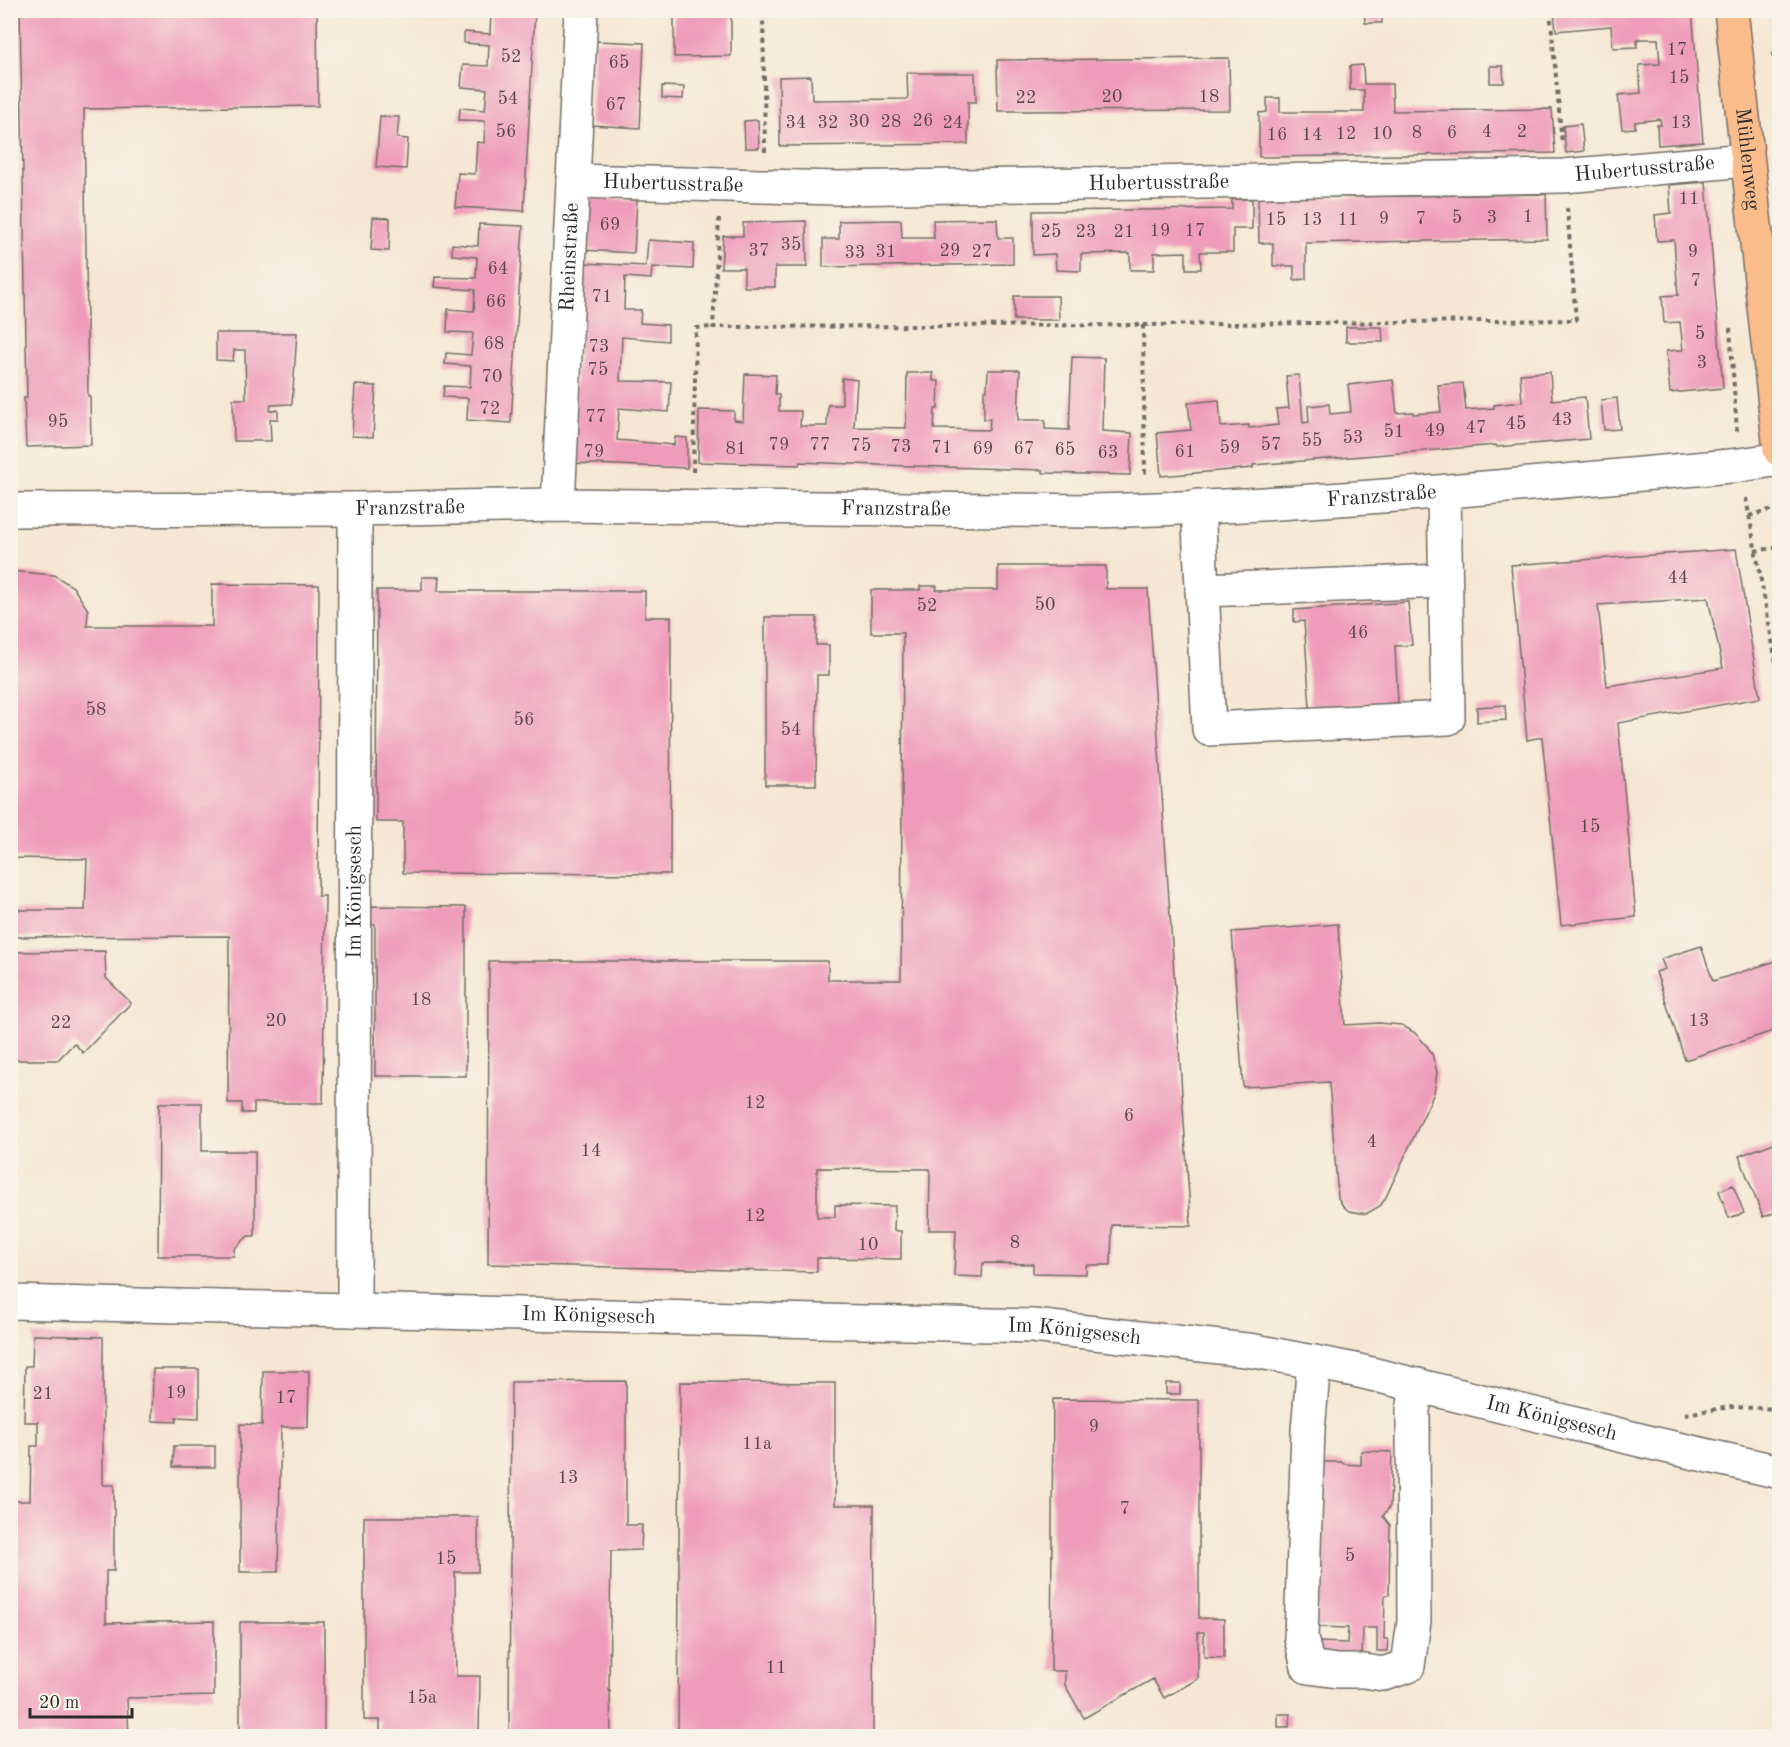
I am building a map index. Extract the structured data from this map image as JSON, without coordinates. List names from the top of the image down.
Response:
{
  "streets": {
    "main road": ["Mühlenweg"],
    "street": [
      "Hubertusstraße",
      "Rheinstraße",
      "Franzstraße",
      "Im Königsesch"
    ]
  },
  "crossings": [
    ["Mühlenweg", "Hubertusstraße"],
    ["Hubertusstraße", "Rheinstraße"],
    ["Rheinstraße", "Franzstraße"],
    ["Franzstraße", "Im Königsesch"]
  ],
  "house_numbers": [
    "17",
    "52",
    "65",
    "15",
    "20",
    "18",
    "22",
    "54",
    "67",
    "26",
    "30",
    "28",
    "34",
    "32",
    "24",
    "13",
    "56",
    "4",
    "2",
    "8",
    "6",
    "12",
    "10",
    "16",
    "14",
    "11",
    "1",
    "5",
    "3",
    "9",
    "7",
    "15",
    "13",
    "11",
    "69",
    "19",
    "17",
    "25",
    "23",
    "21",
    "35",
    "37",
    "29",
    "31",
    "27",
    "9",
    "33",
    "64",
    "7",
    "71",
    "66",
    "5",
    "68",
    "73",
    "3",
    "75",
    "70",
    "72",
    "77",
    "43",
    "95",
    "45",
    "47",
    "49",
    "51",
    "53",
    "55",
    "79",
    "77",
    "57",
    "75",
    "73",
    "71",
    "59",
    "81",
    "69",
    "67",
    "65",
    "79",
    "61",
    "63",
    "44",
    "50",
    "52",
    "46",
    "58",
    "56",
    "54",
    "15",
    "18",
    "20",
    "13",
    "22",
    "12",
    "6",
    "4",
    "14",
    "12",
    "8",
    "10",
    "19",
    "21",
    "17",
    "9",
    "11a",
    "13",
    "7",
    "5",
    "15",
    "11",
    "15a"
  ],
  "scale_bar": "20 m"
}
